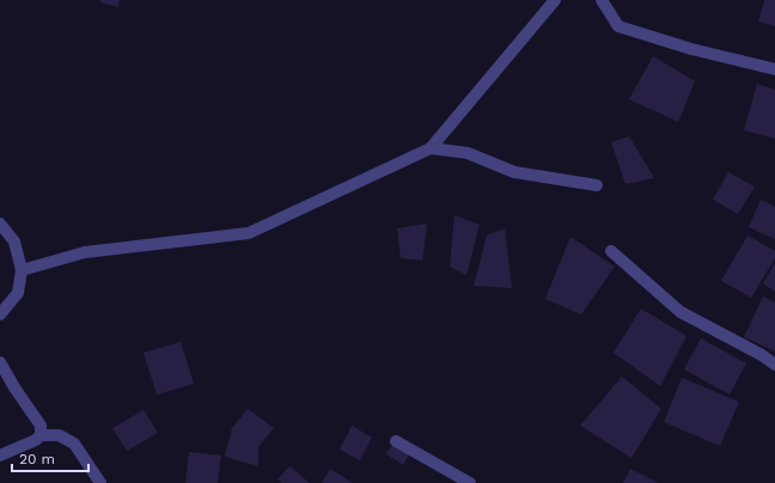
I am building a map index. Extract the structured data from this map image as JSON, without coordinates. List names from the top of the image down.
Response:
{
  "scale_bar": "20 m"
}
